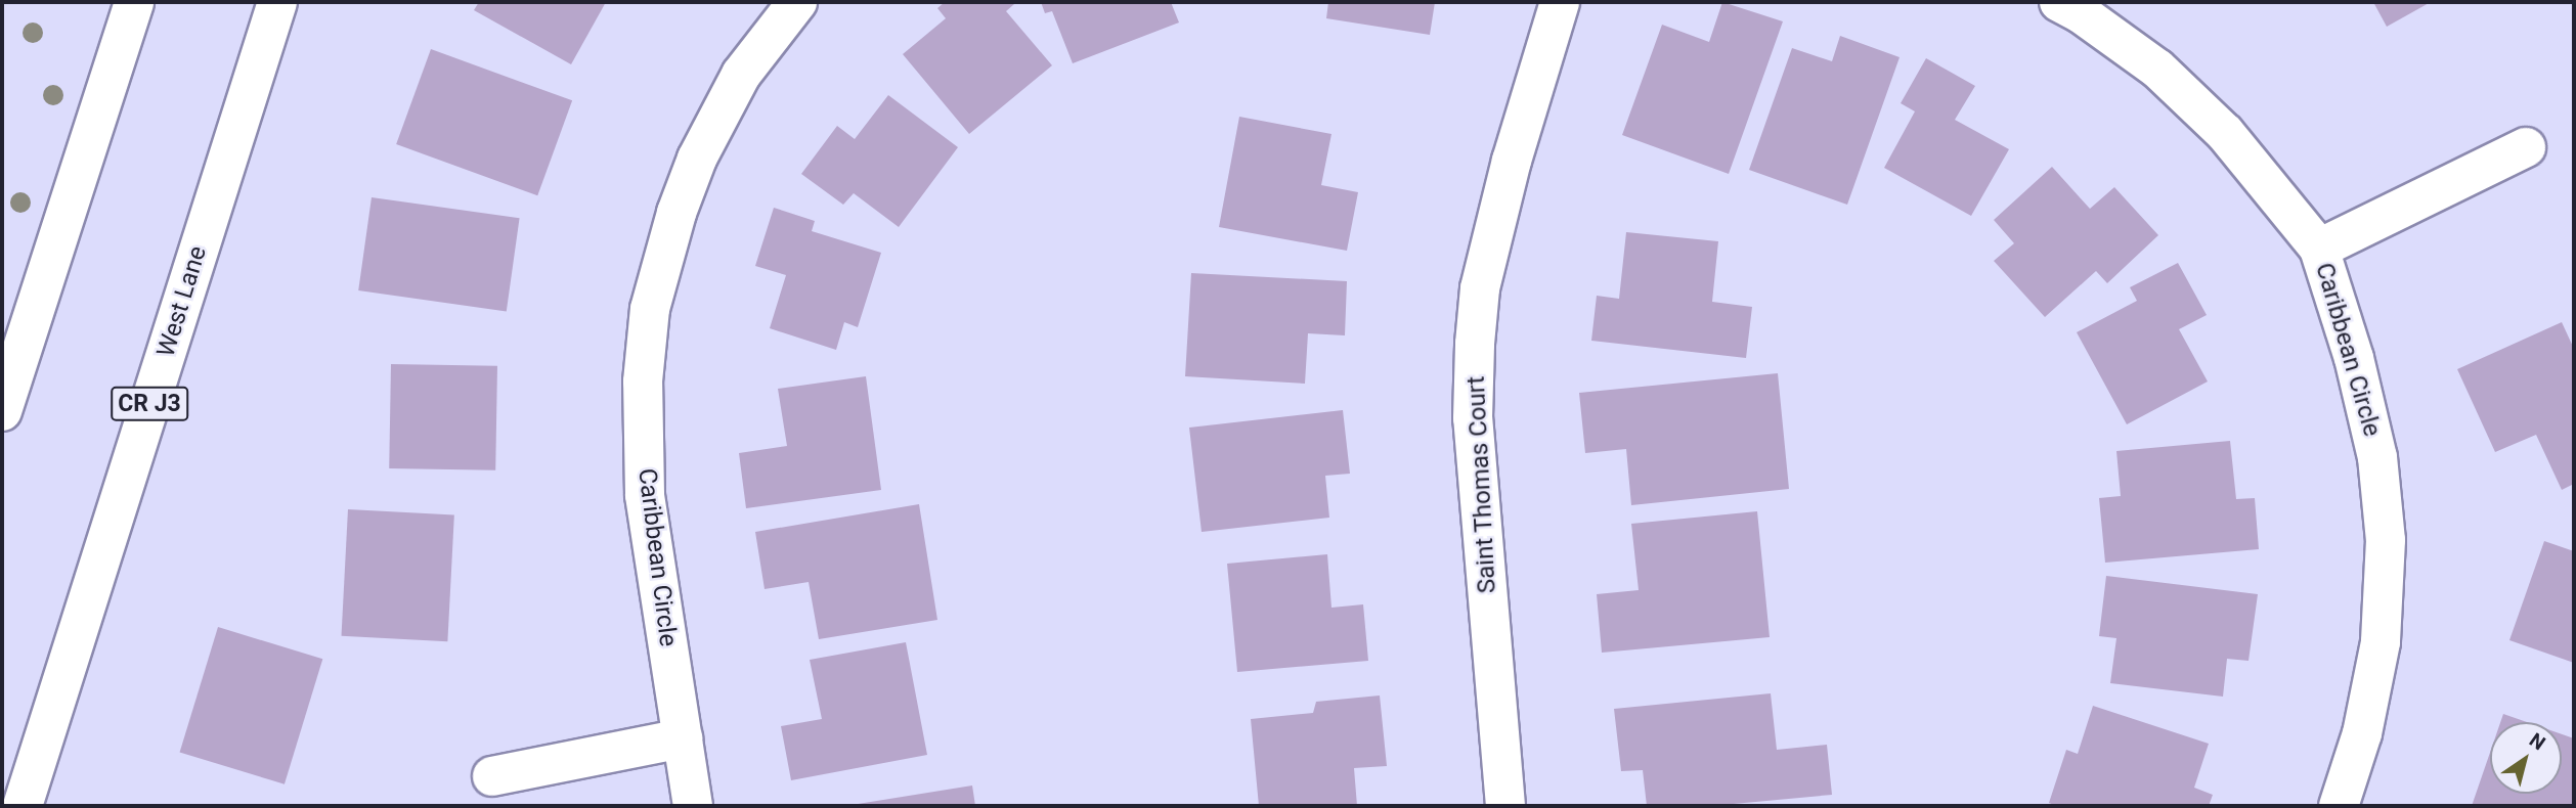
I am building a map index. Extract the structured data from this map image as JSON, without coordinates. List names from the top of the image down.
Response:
{
  "streets": {
    "street": [
      "West Lane",
      "Caribbean Circle",
      "CR J3",
      "Saint Thomas Court"
    ]
  },
  "north": "top right"
}
